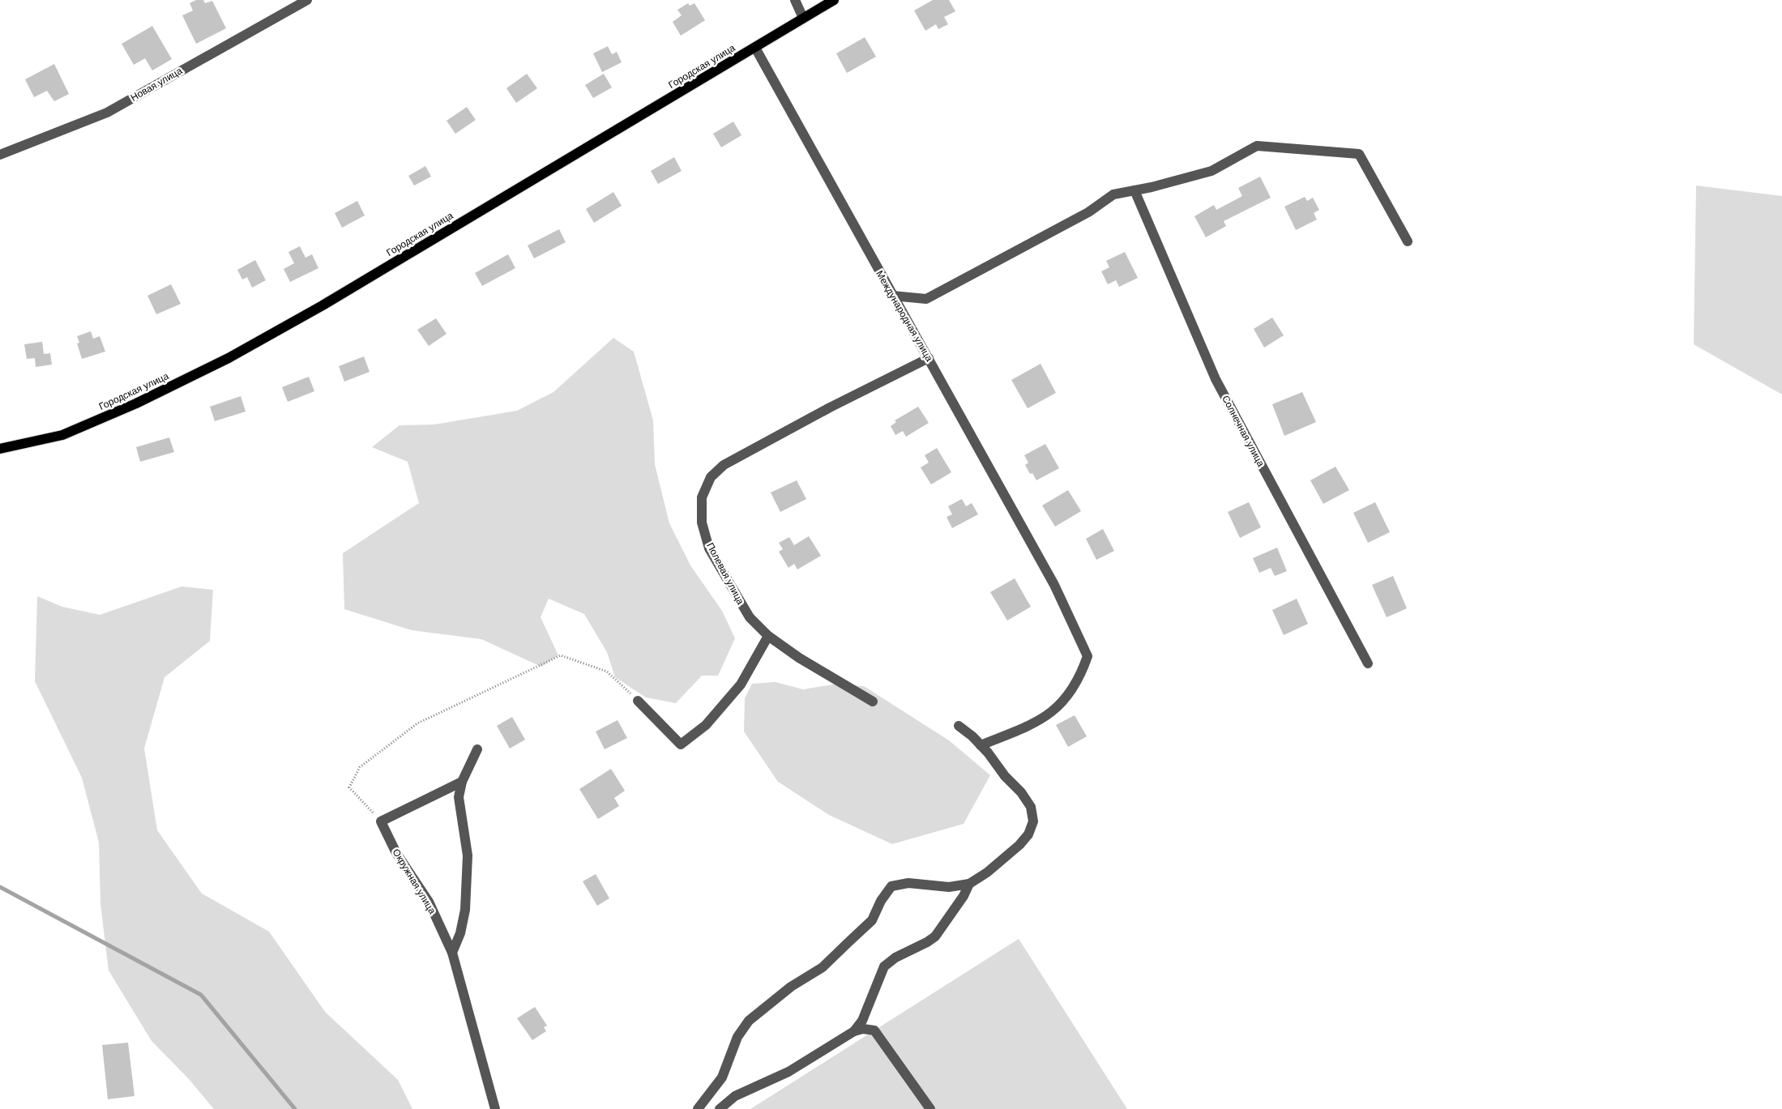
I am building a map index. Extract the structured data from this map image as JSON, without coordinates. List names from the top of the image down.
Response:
{
  "streets": {
    "main road": ["Городская улица"],
    "street": [
      "Новая улица",
      "Международная улица",
      "Солнечная улица",
      "Полевая улица",
      "Окружная улица"
    ]
  },
  "crossings": [
    ["Городская улица", "Международная улица"],
    ["Международная улица", "Полевая улица"]
  ]
}
